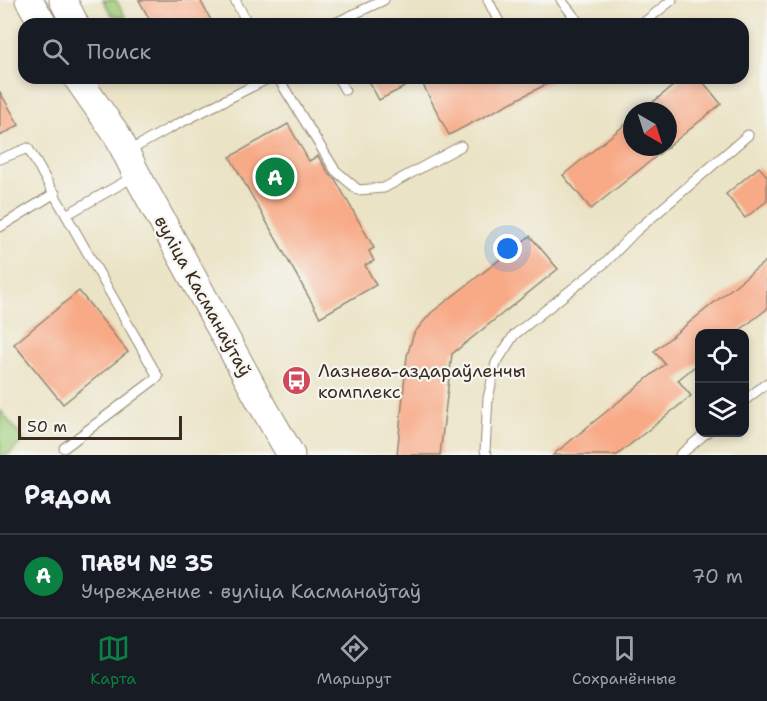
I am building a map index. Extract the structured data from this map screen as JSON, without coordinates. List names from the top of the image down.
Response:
{
  "streets": {
    "street": ["вуліца Касманаўтаў"]
  },
  "places": {
    "bus stop": ["Лазнева-аздараўленчы комплекс"]
  },
  "scale_bar": "50 m",
  "north": "bottom right",
  "page": {
    "search": "Поиск",
    "pins": "A",
    "scale": "50 m",
    "heading": "Рядом",
    "list": [
      {
        "mark": "A",
        "name": "ПАВЧ № 35",
        "note": "Учреждение · вуліца Касманаўтаў",
        "value": "70 m"
      }
    ],
    "nav": ["Карта", "Маршрут", "Сохранённые"]
  }
}
